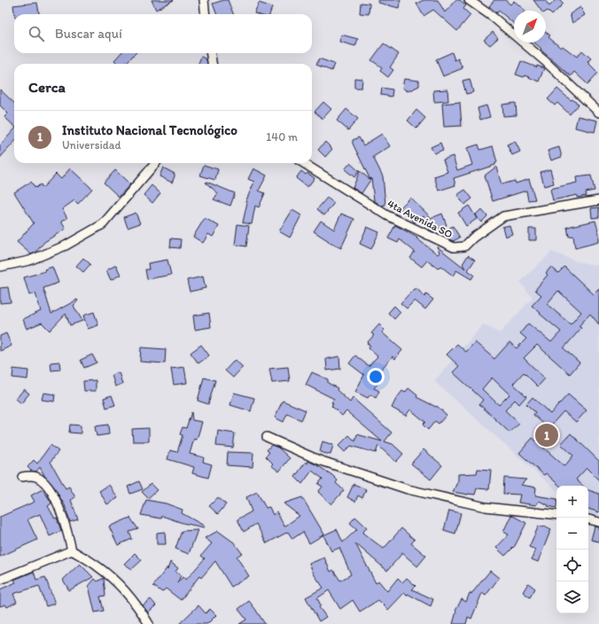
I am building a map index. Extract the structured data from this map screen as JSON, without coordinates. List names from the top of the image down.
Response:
{
  "streets": {
    "street": ["4ta Avenida SO"]
  },
  "north": "top right",
  "page": {
    "search": "Buscar aquí",
    "heading": "Cerca",
    "list": [
      {
        "mark": "1",
        "name": "Instituto Nacional Tecnológico",
        "note": "Universidad",
        "value": "140 m"
      }
    ],
    "pins": "1",
    "map_buttons": ["+", "−"]
  }
}
